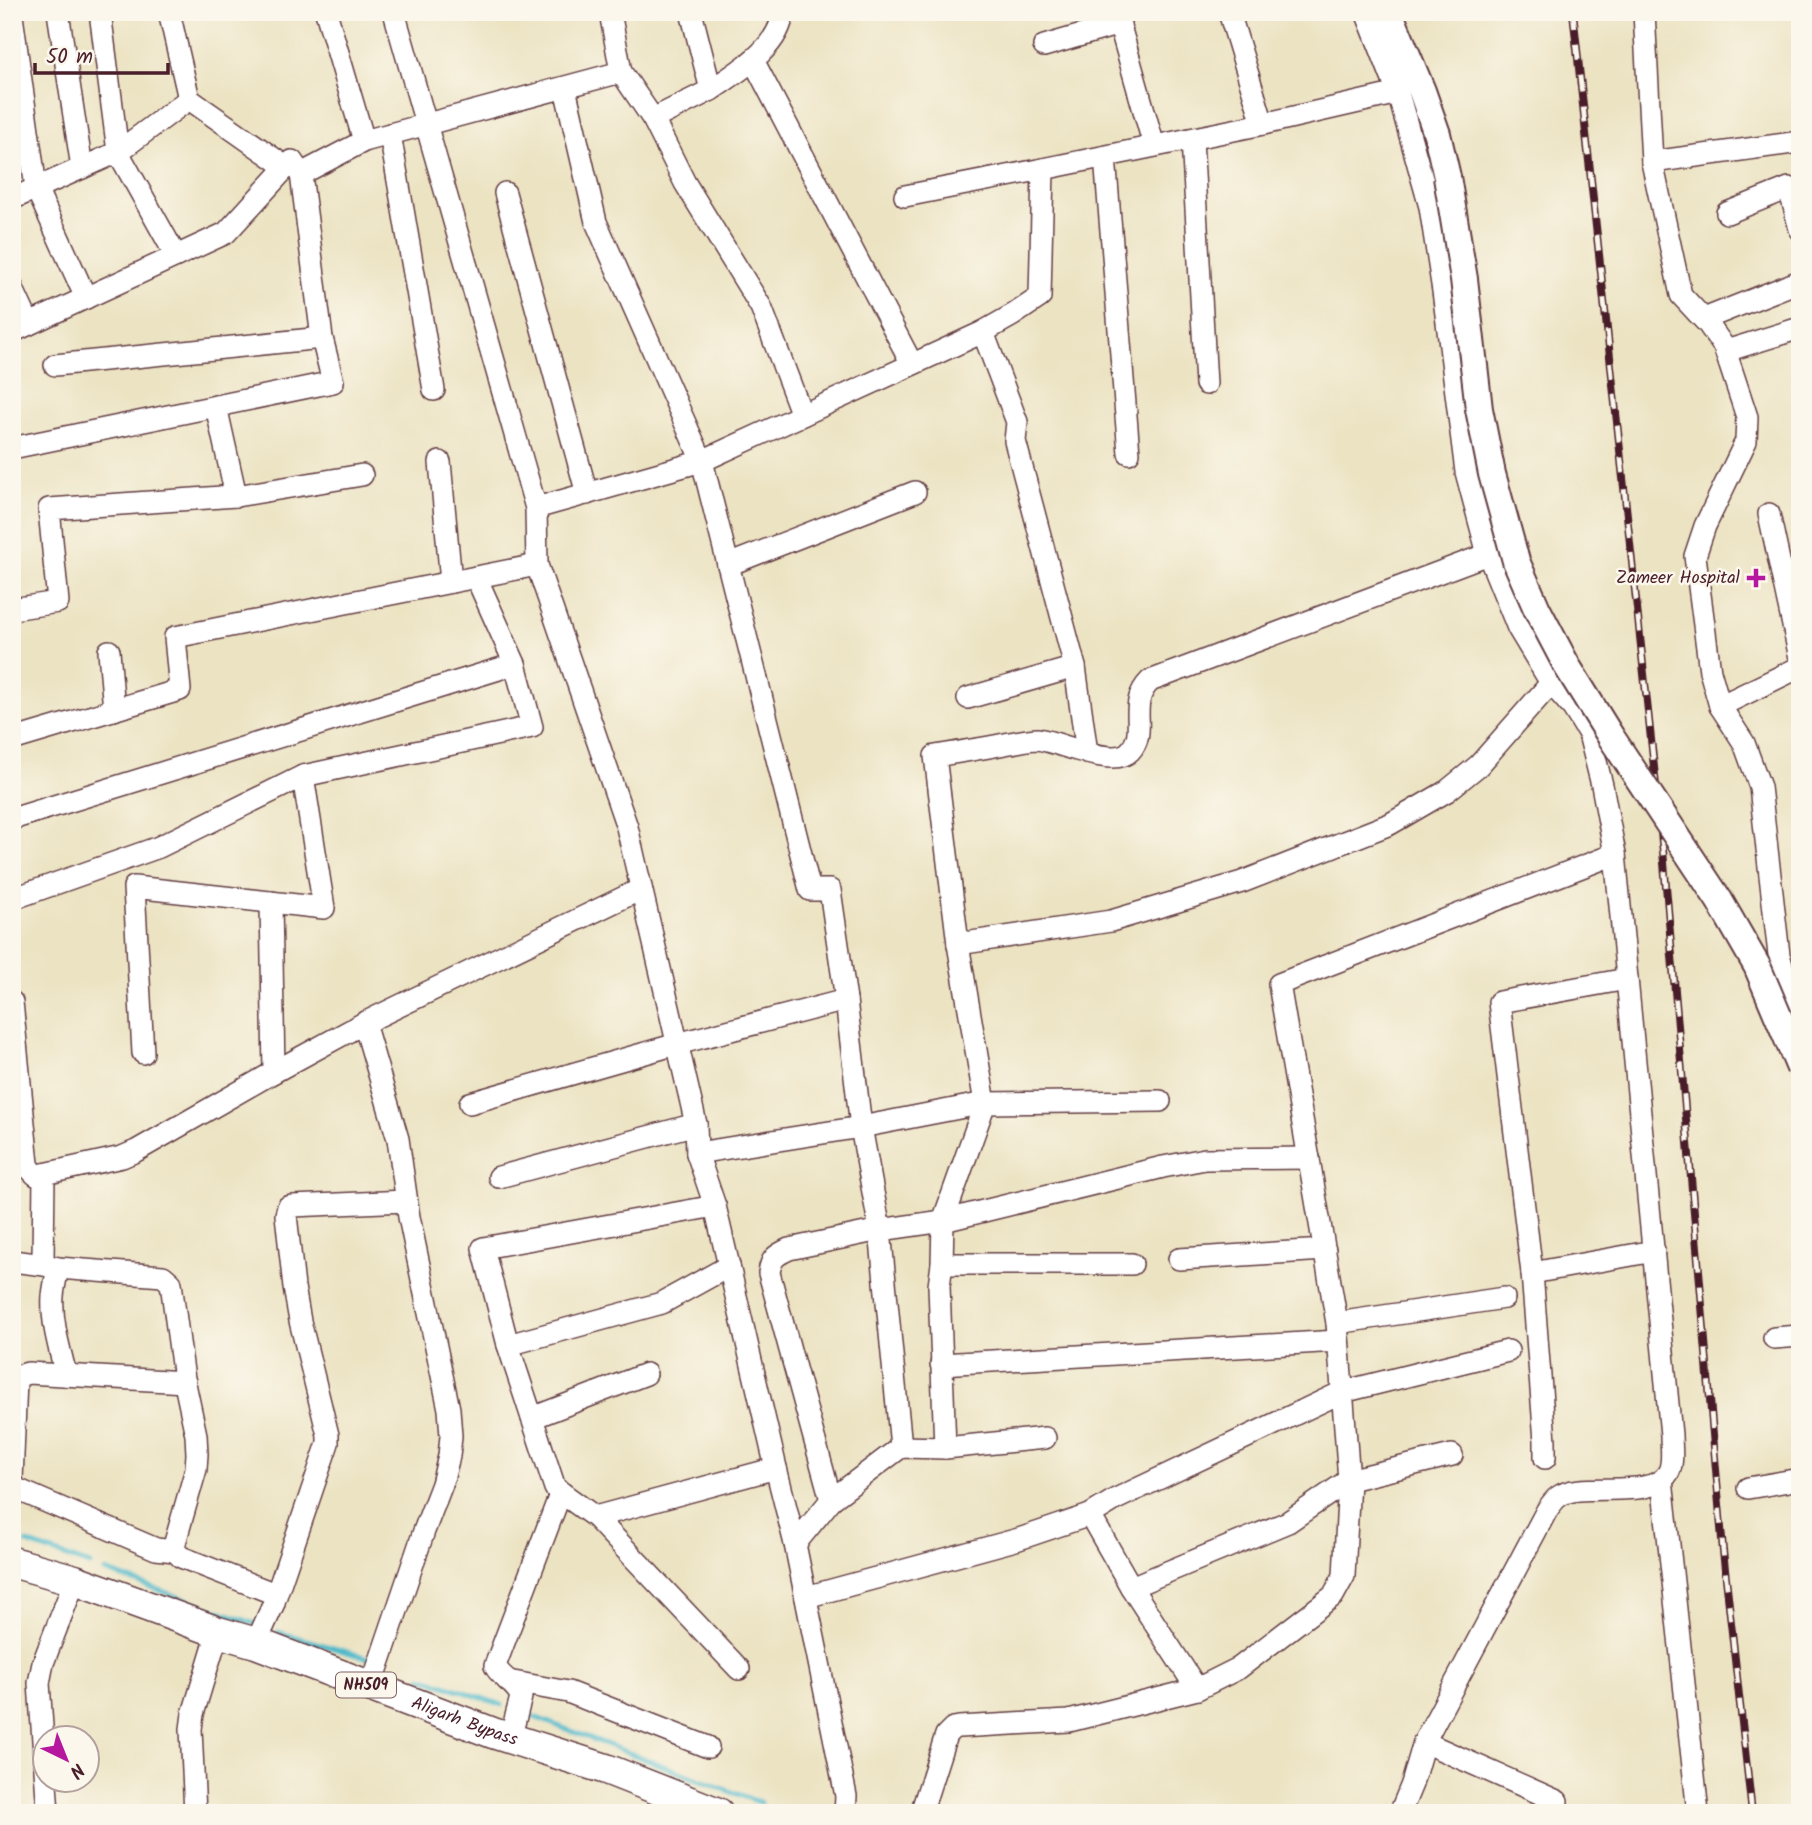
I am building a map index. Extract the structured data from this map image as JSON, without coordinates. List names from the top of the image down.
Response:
{
  "streets": {
    "highway": ["NH509", "Aligarh Bypass"]
  },
  "places": {
    "health": ["Zameer Hospital"]
  },
  "scale_bar": "50 m",
  "north": "bottom right"
}
